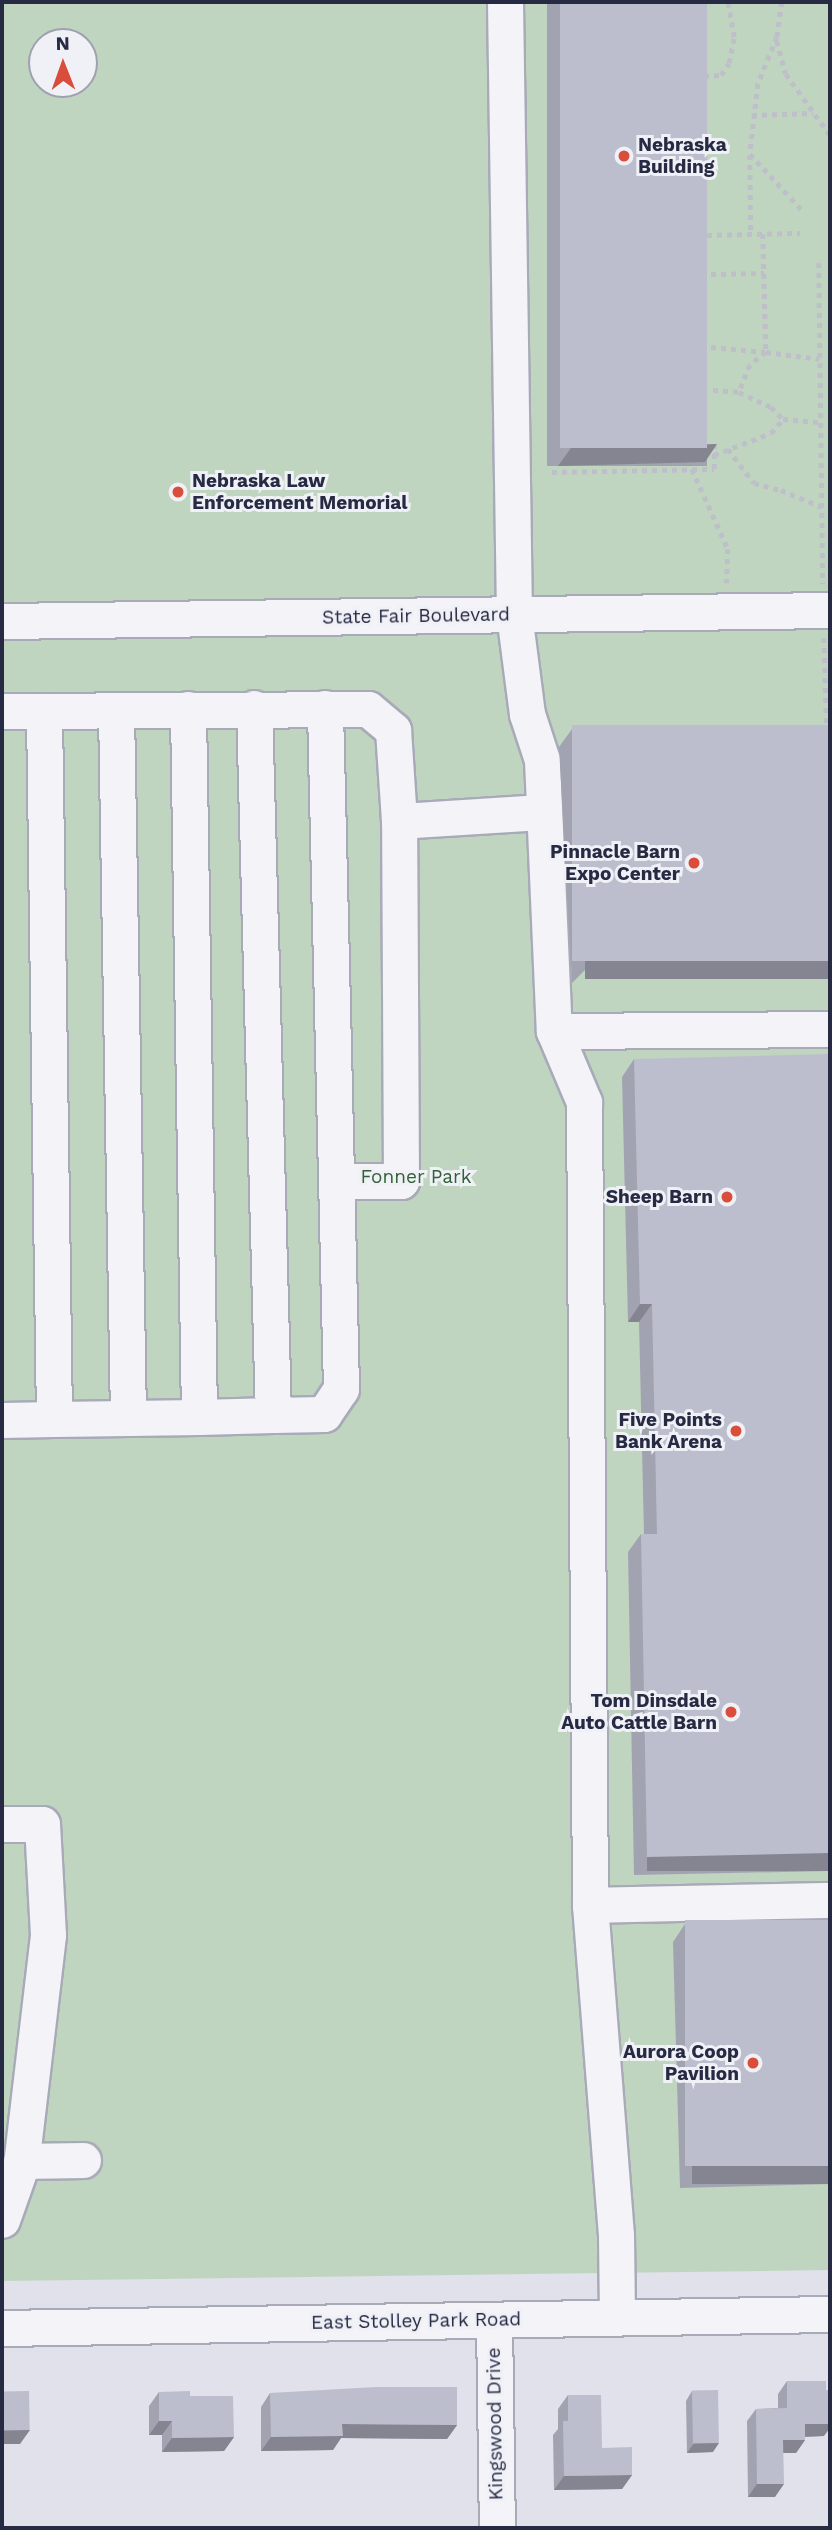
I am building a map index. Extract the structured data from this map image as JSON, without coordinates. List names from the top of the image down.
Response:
{
  "streets": {
    "street": ["State Fair Boulevard", "East Stolley Park Road", "Kingswood Drive"]
  },
  "crossings": [
    ["East Stolley Park Road", "Kingswood Drive"]
  ],
  "parks": ["Fonner Park"],
  "places": [
    "Nebraska Building",
    "Nebraska Law Enforcement Memorial",
    "Pinnacle Barn Expo Center",
    "Sheep Barn",
    "Five Points Bank Arena",
    "Tom Dinsdale Auto Cattle Barn",
    "Aurora Coop Pavilion"
  ],
  "north": "top"
}
